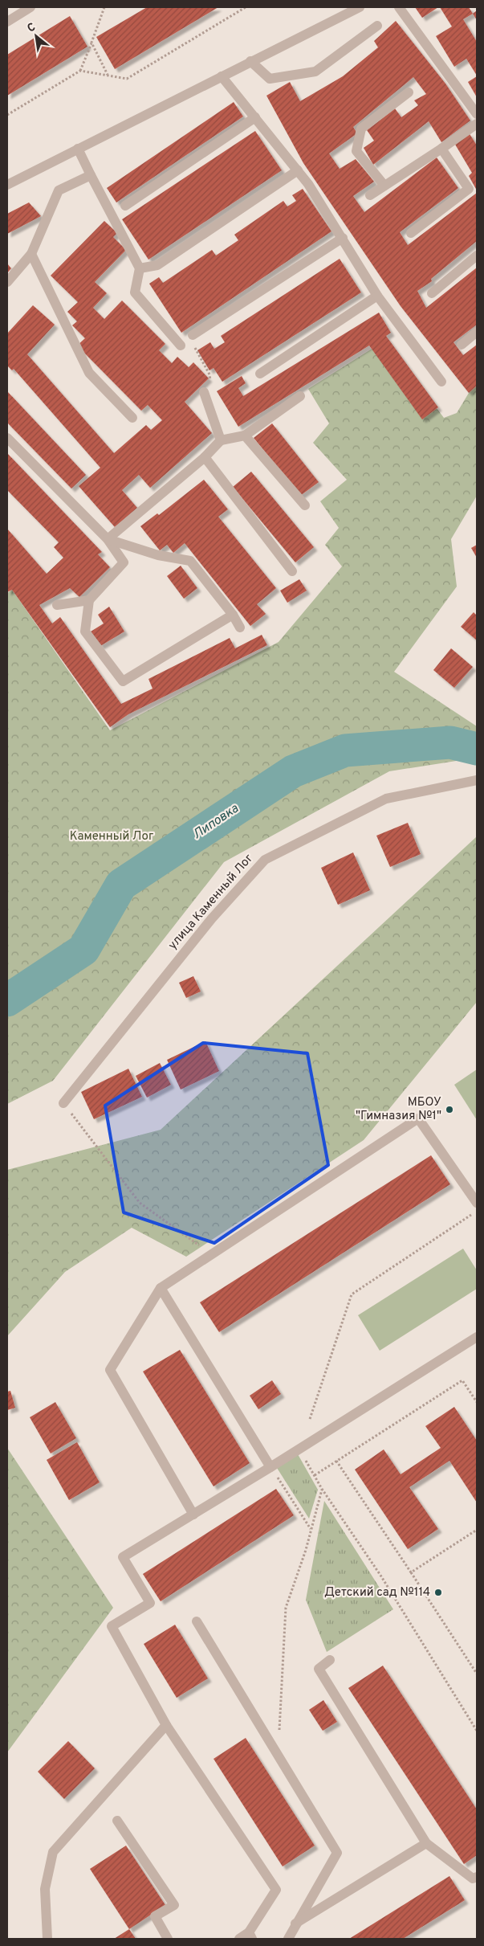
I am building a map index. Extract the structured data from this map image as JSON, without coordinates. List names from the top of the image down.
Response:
{
  "streets": {
    "street": ["улица Каменный Лог"]
  },
  "water": ["Липовка"],
  "parks": ["Каменный Лог"],
  "places": ["МБОУ \"Гимназия №1\"", "Детский сад №114"],
  "north": "top left"
}
